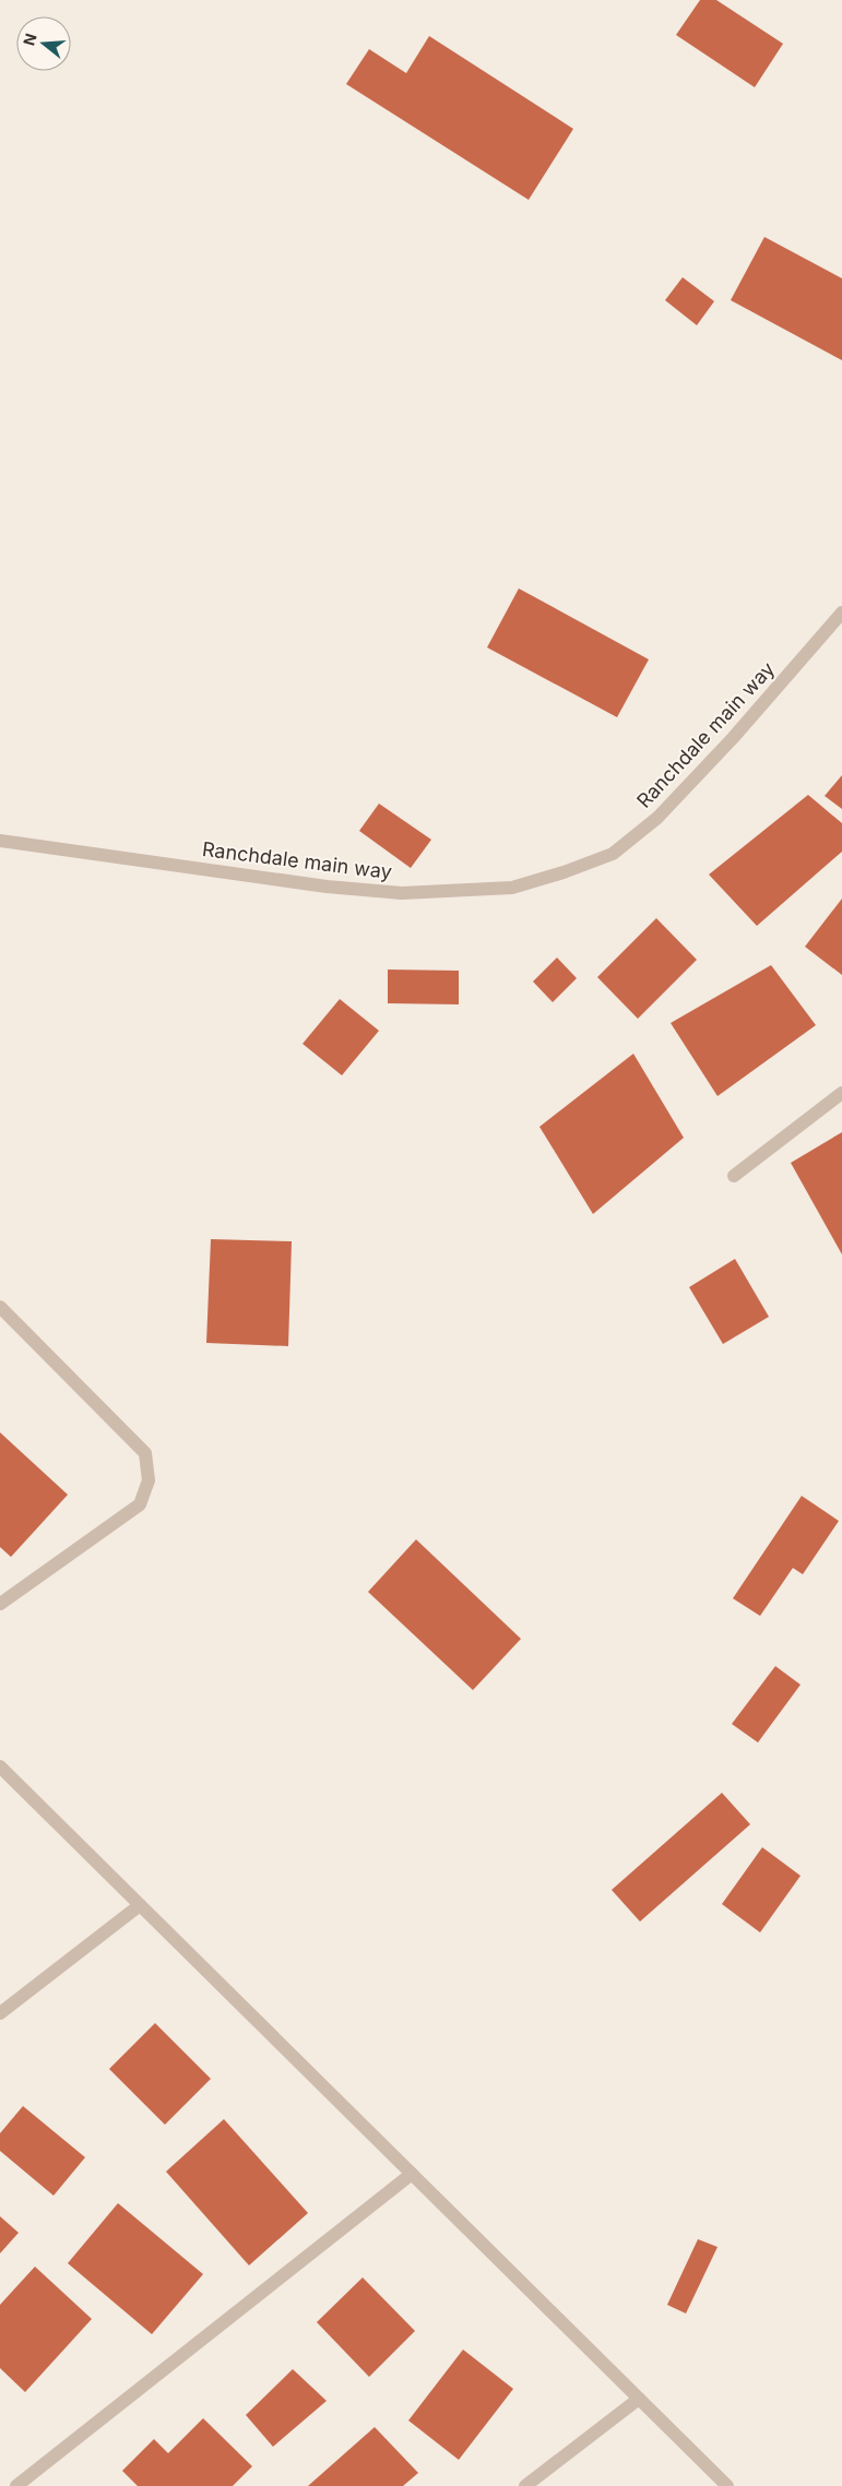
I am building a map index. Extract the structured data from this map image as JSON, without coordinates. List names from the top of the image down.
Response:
{
  "streets": {
    "street": ["Ranchdale main way"]
  },
  "north": "left"
}
